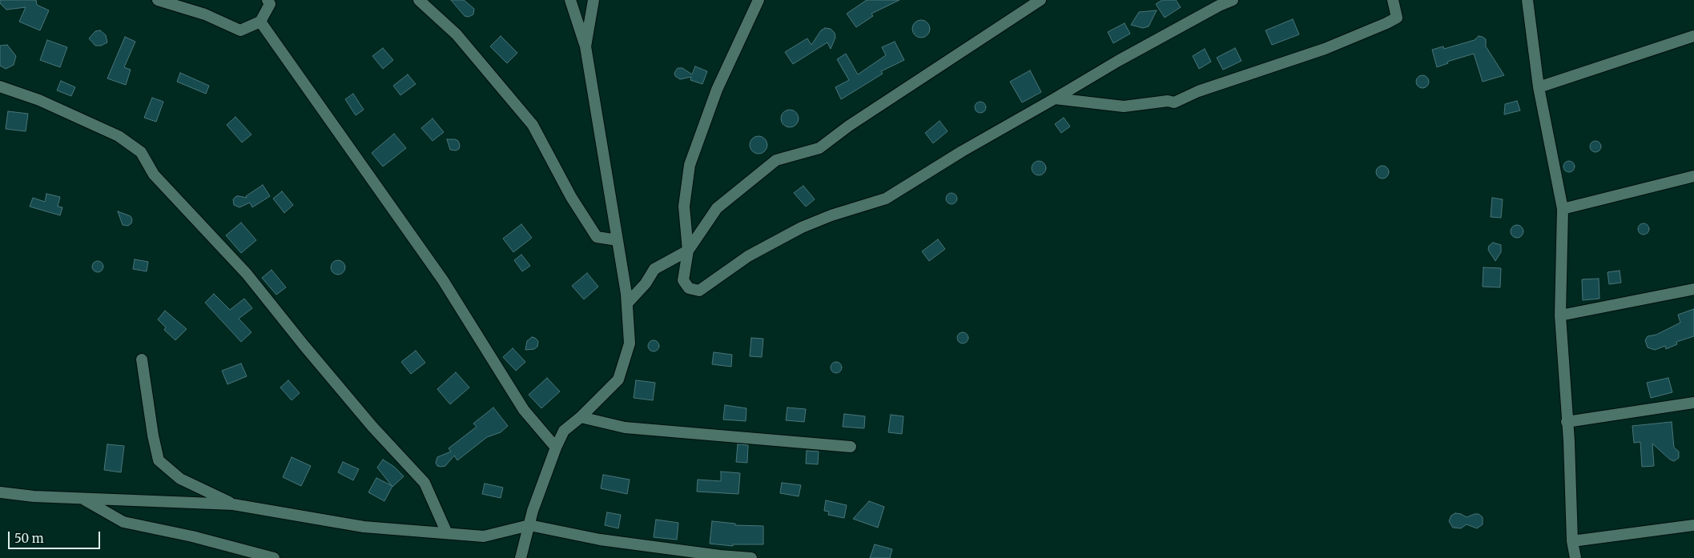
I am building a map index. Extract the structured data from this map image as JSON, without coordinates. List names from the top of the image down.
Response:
{
  "scale_bar": "50 m"
}
